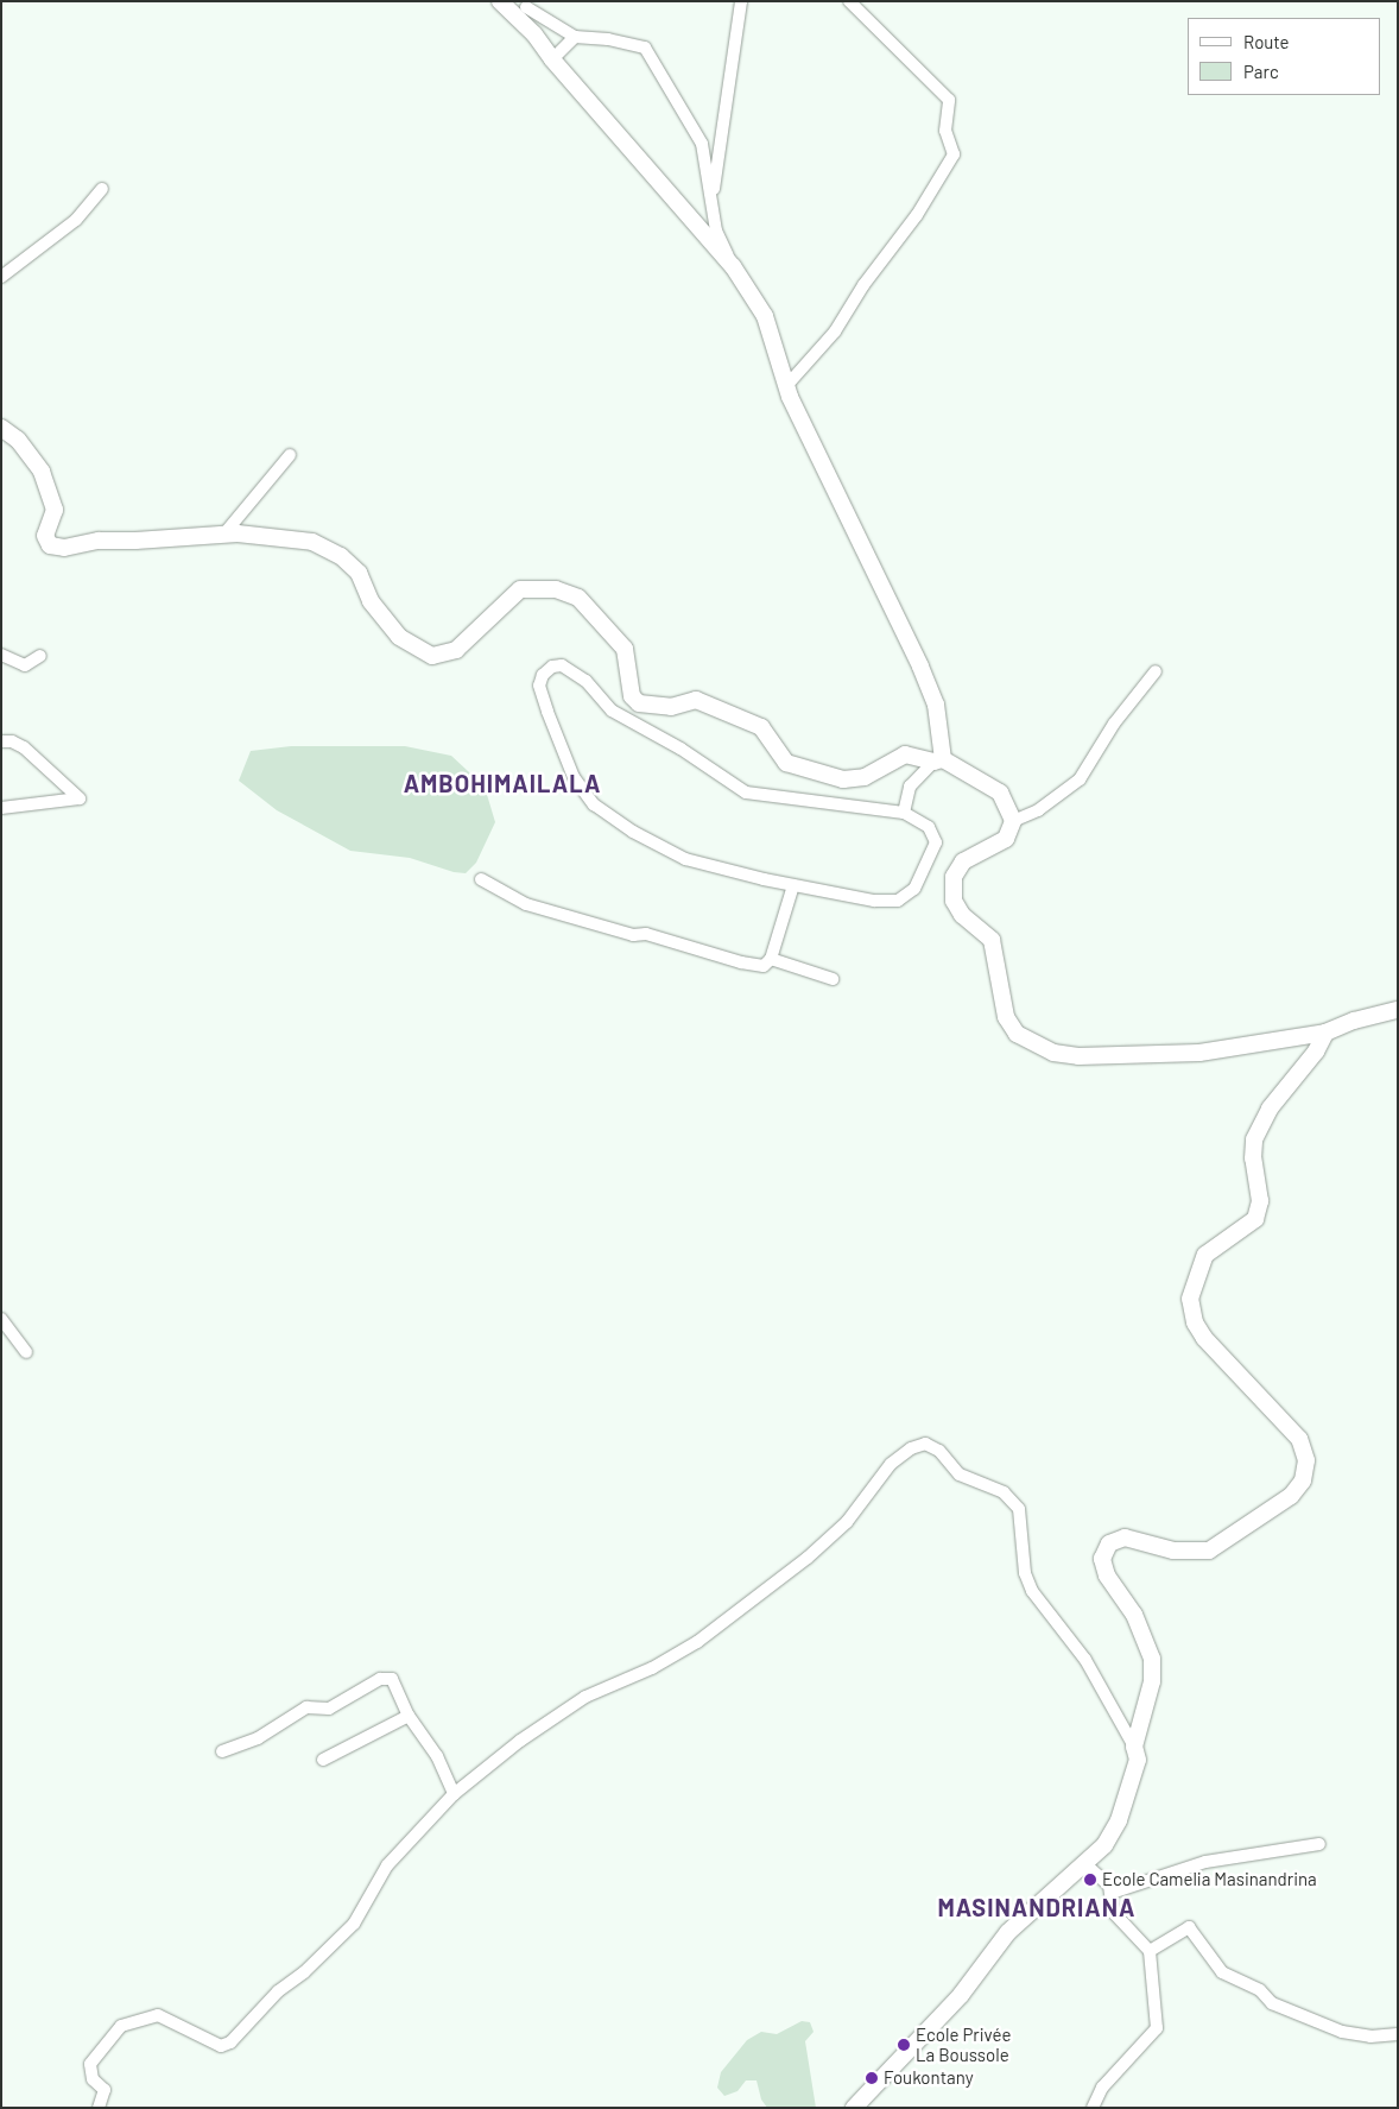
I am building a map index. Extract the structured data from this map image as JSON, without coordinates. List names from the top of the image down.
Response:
{
  "districts": ["AMBOHIMAILALA", "MASINANDRIANA"],
  "places": ["Ecole Camelia Masinandrina", "Ecole Privée La Boussole", "Foukontany"],
  "legend": ["Route", "Parc"]
}
